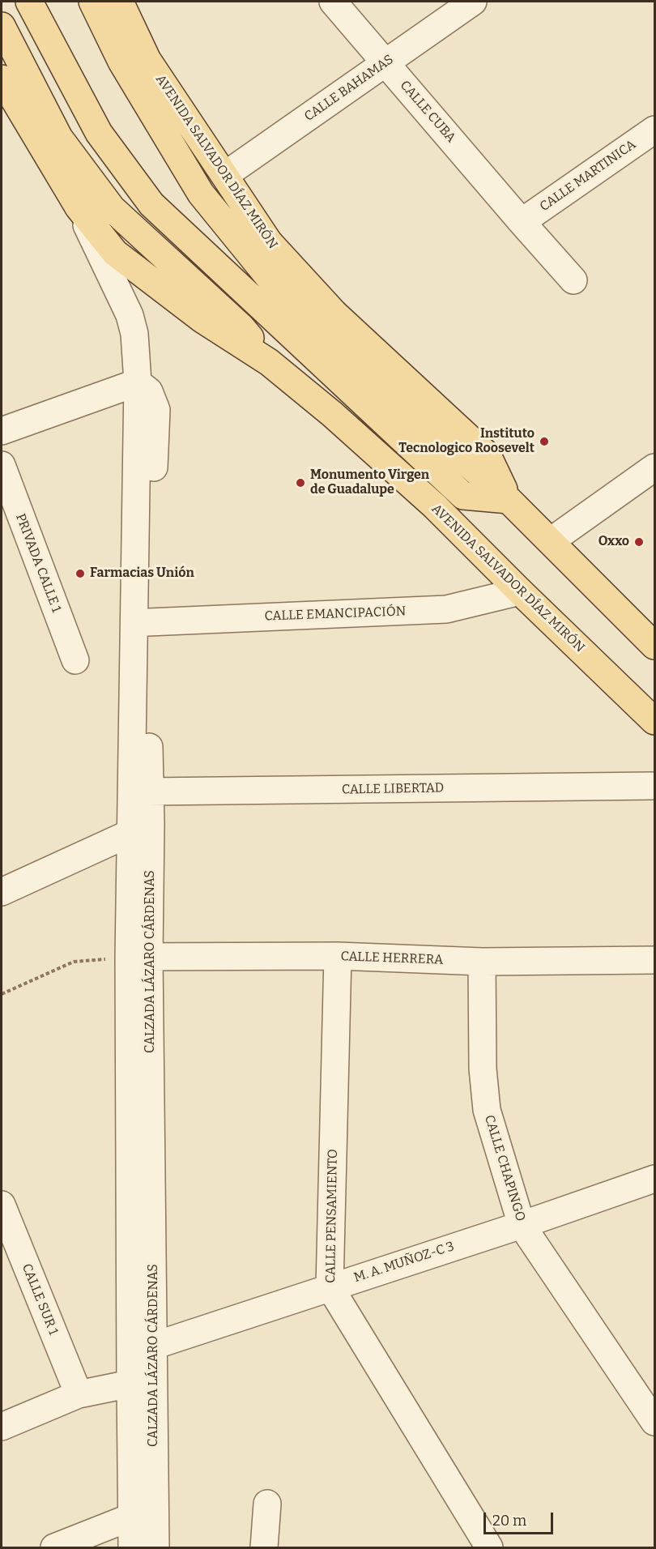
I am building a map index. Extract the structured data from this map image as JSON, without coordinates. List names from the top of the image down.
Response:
{
  "streets": {
    "main road": ["AVENIDA SALVADOR DÍAZ MIRÓN"],
    "street": [
      "CALLE BAHAMAS",
      "CALLE CUBA",
      "CALLE MARTINICA",
      "PRIVADA CALLE 1",
      "CALLE EMANCIPACIÓN",
      "CALLE LIBERTAD",
      "CALLE HERRERA",
      "CALZADA LÁZARO CÁRDENAS",
      "CALLE CHAPINGO",
      "CALLE PENSAMIENTO",
      "M. A. MUÑOZ-C 3",
      "CALLE SUR 1"
    ]
  },
  "crossings": [
    ["CALLE BAHAMAS", "CALLE CUBA"],
    ["CALLE BAHAMAS", "AVENIDA SALVADOR DÍAZ MIRÓN"],
    ["CALLE CUBA", "CALLE MARTINICA"],
    ["AVENIDA SALVADOR DÍAZ MIRÓN", "CALLE EMANCIPACIÓN"],
    ["AVENIDA SALVADOR DÍAZ MIRÓN", "CALZADA LÁZARO CÁRDENAS"],
    ["CALLE EMANCIPACIÓN", "CALZADA LÁZARO CÁRDENAS"],
    ["CALLE LIBERTAD", "CALZADA LÁZARO CÁRDENAS"],
    ["CALLE HERRERA", "CALZADA LÁZARO CÁRDENAS"],
    ["CALLE HERRERA", "CALLE CHAPINGO"],
    ["CALLE HERRERA", "CALLE PENSAMIENTO"],
    ["CALZADA LÁZARO CÁRDENAS", "M. A. MUÑOZ-C 3"],
    ["CALLE CHAPINGO", "M. A. MUÑOZ-C 3"],
    ["CALLE PENSAMIENTO", "M. A. MUÑOZ-C 3"]
  ],
  "places": [
    "Instituto Tecnologico Roosevelt",
    "Monumento Virgen de Guadalupe",
    "Oxxo",
    "Farmacias Unión"
  ],
  "scale_bar": "20 m"
}
